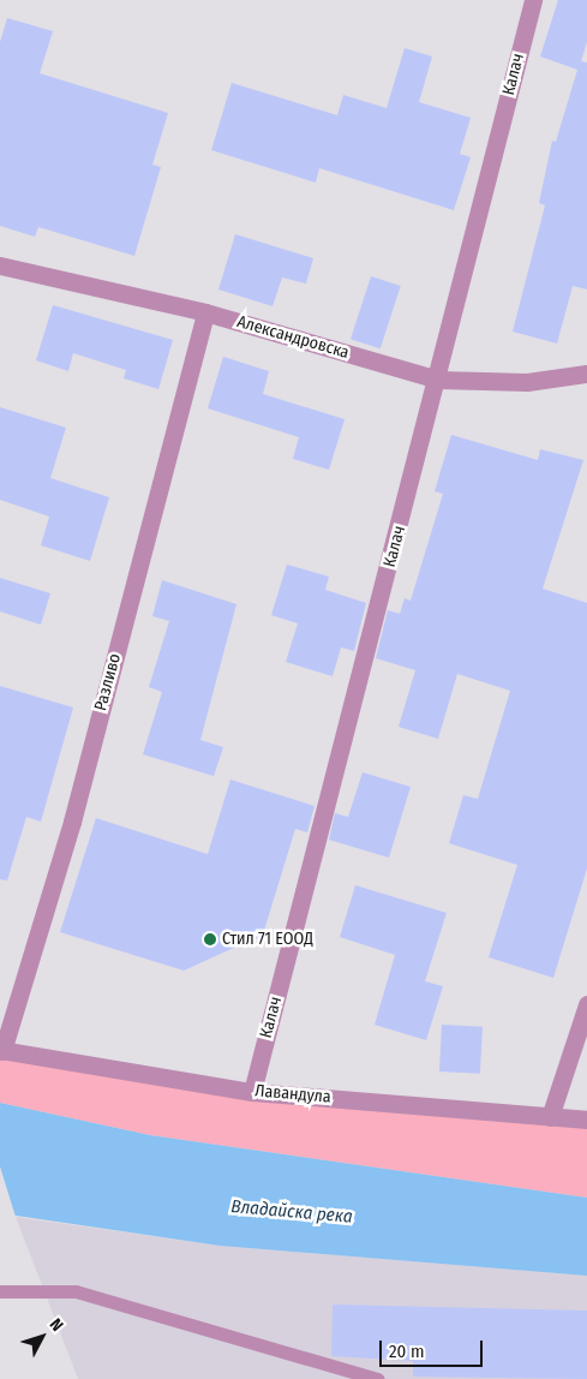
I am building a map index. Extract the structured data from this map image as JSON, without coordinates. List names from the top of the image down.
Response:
{
  "streets": {
    "street": [
      "Калач",
      "Александровска",
      "Разливо",
      "Лавандула"
    ]
  },
  "crossings": [
    ["Калач", "Александровска"],
    ["Калач", "Лавандула"],
    ["Александровска", "Разливо"],
    ["Разливо", "Лавандула"]
  ],
  "water": ["Владайска река"],
  "places": ["Стил 71 ЕООД"],
  "scale_bar": "20 m",
  "north": "top right"
}
